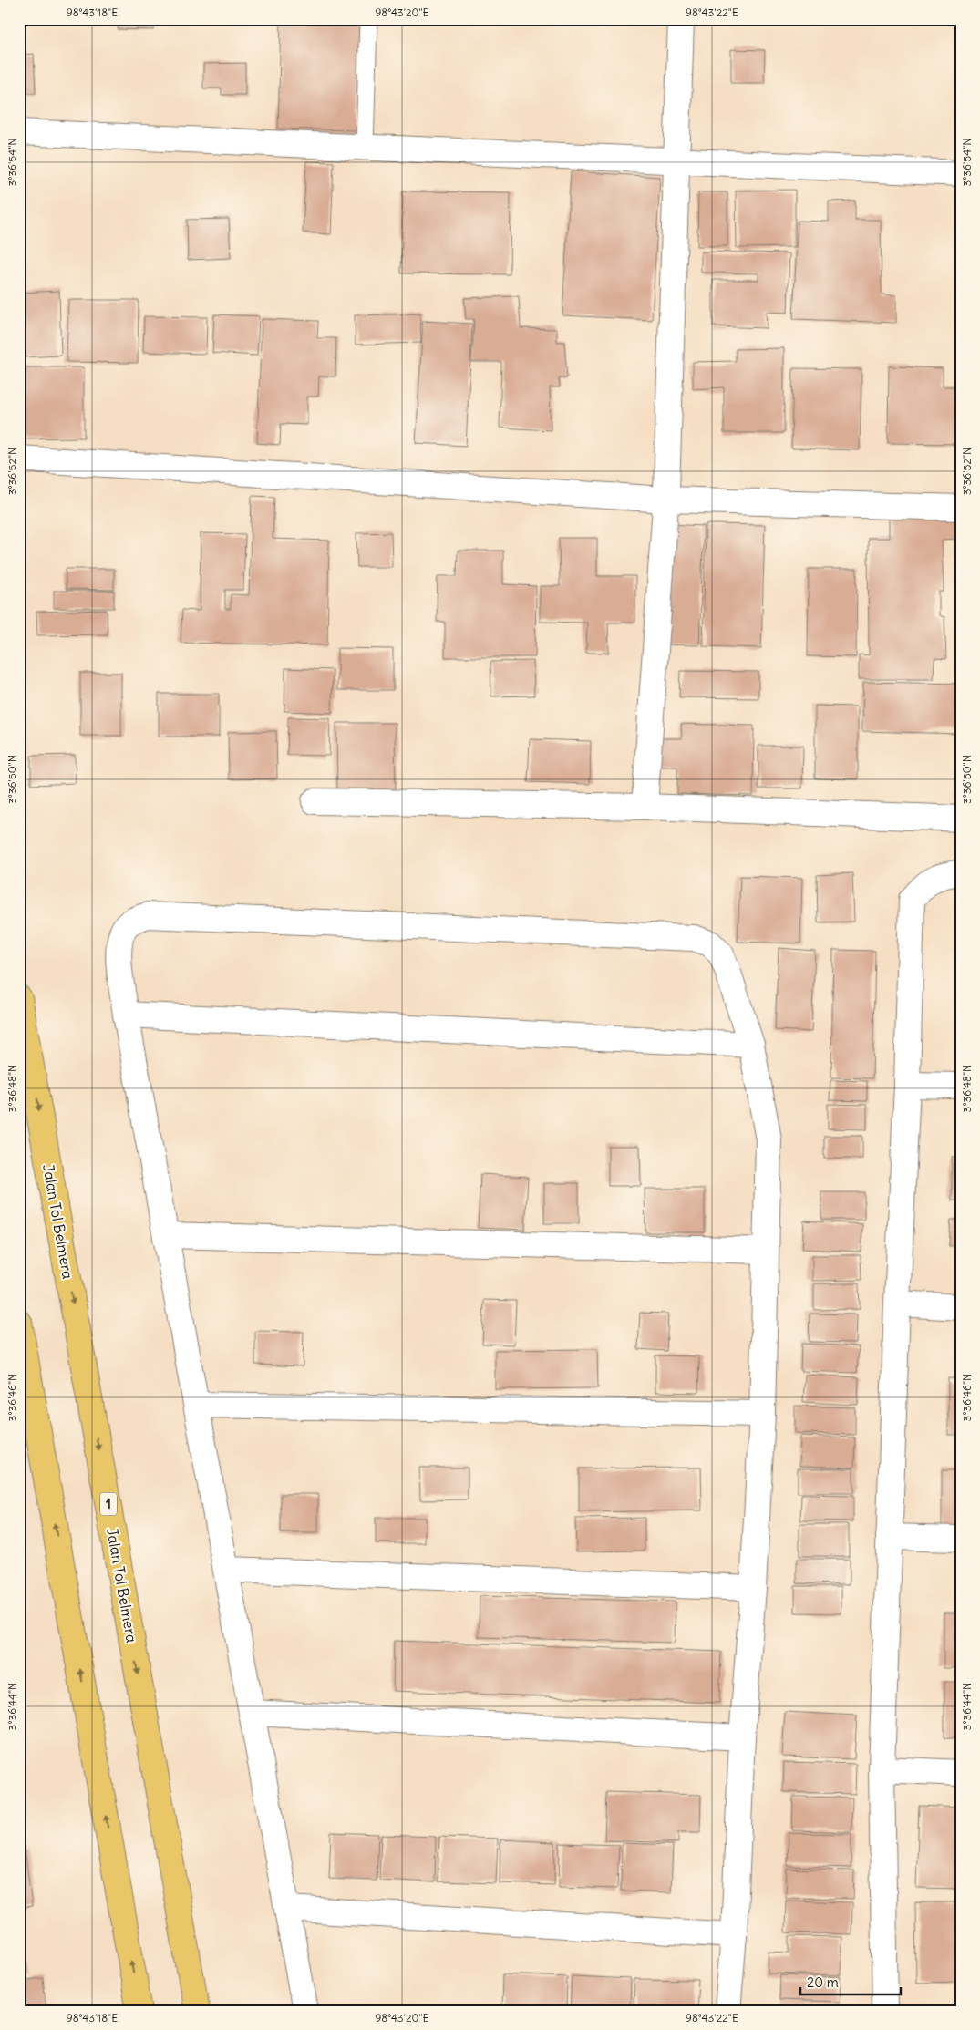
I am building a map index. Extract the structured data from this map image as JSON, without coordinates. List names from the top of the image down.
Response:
{
  "streets": {
    "highway": ["Jalan Tol Belmera", "1"]
  },
  "scale_bar": "20 m",
  "coordinates": [
    "98°43'18\"E",
    "98°43'20\"E",
    "98°43'22\"E",
    "3°36'54\"N",
    "3°36'52\"N",
    "3°36'50\"N",
    "3°36'48\"N",
    "3°36'46\"N",
    "3°36'44\"N"
  ]
}
